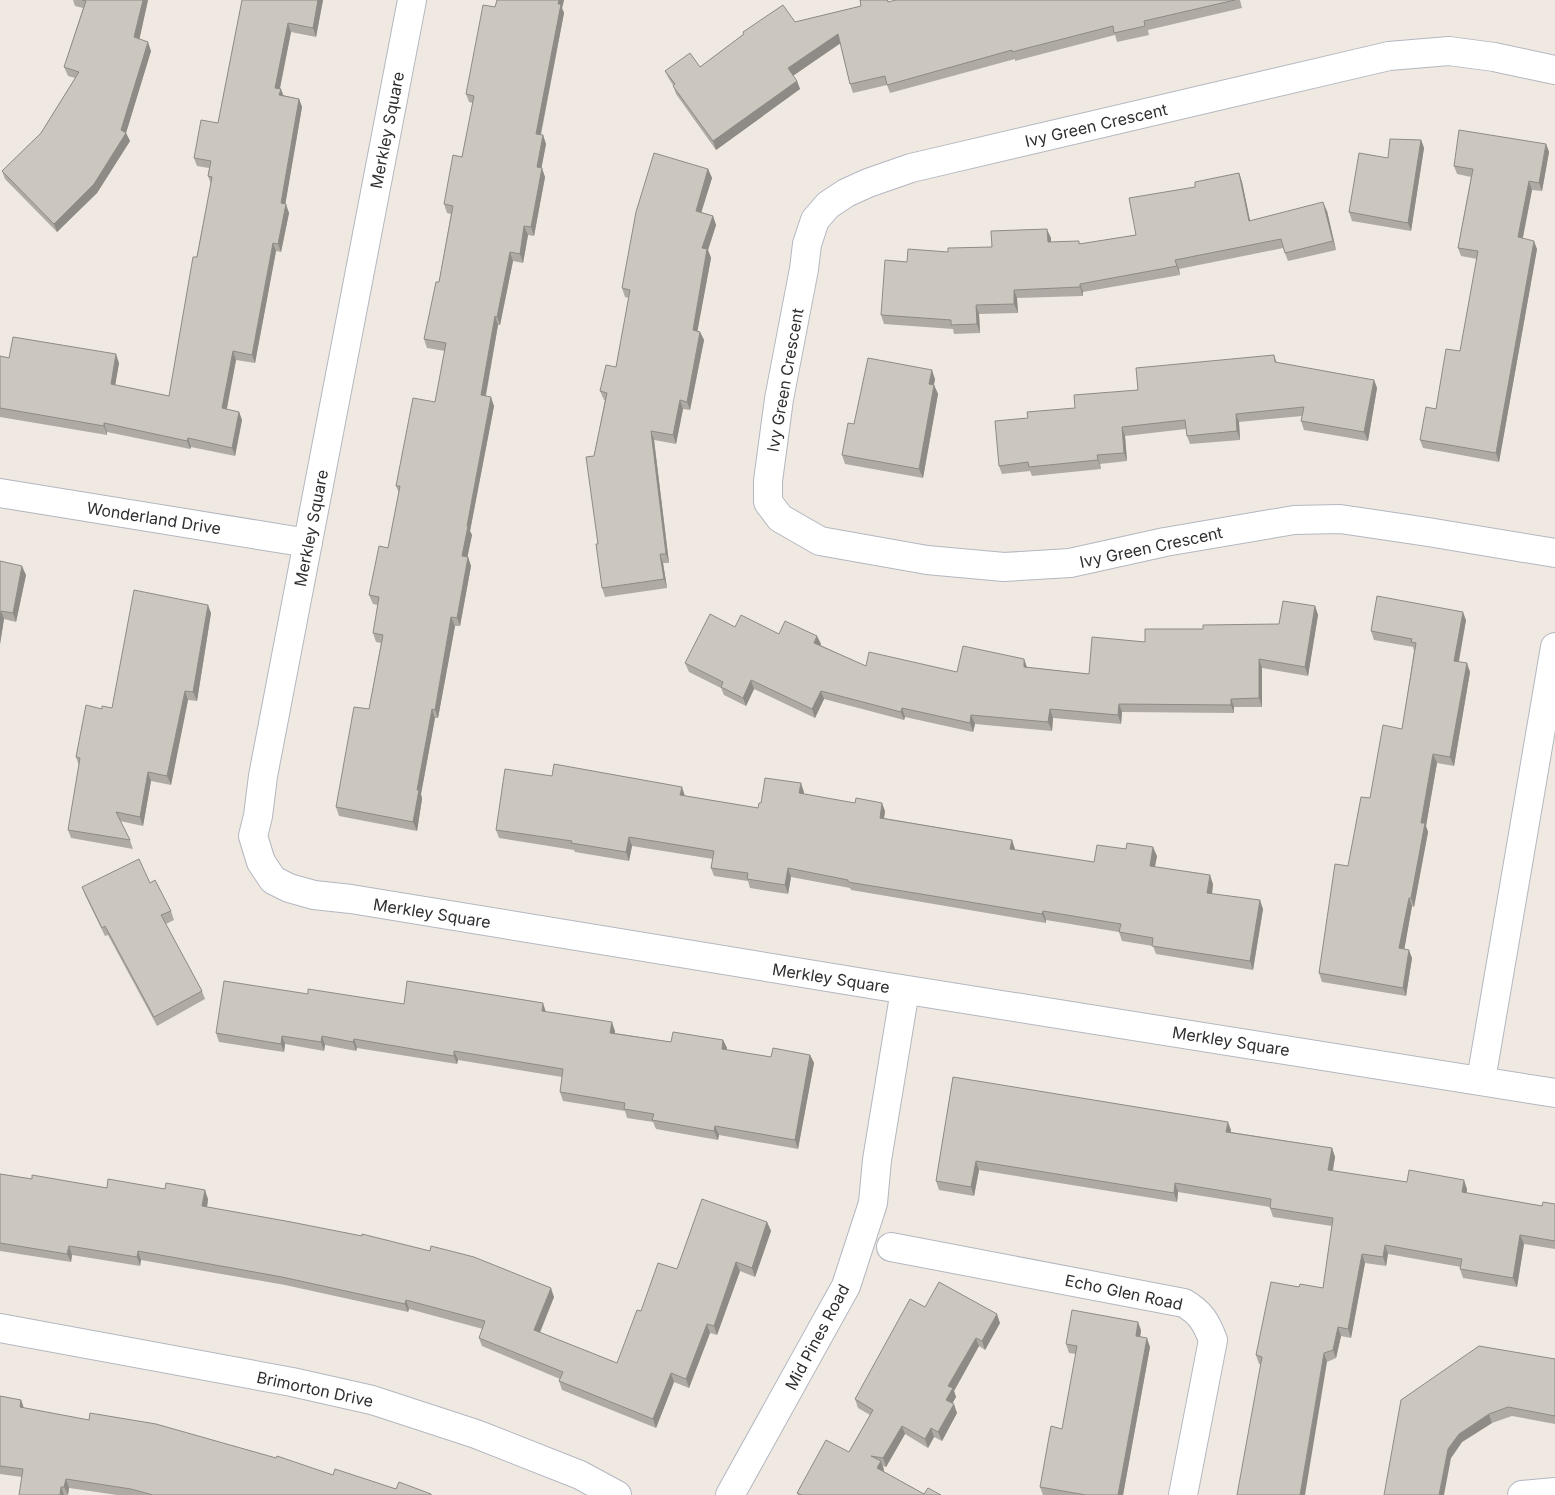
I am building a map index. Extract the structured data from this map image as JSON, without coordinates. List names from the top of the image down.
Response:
{
  "streets": {
    "street": [
      "Ivy Green Crescent",
      "Merkley Square",
      "Wonderland Drive",
      "Echo Glen Road",
      "Mid Pines Road",
      "Brimorton Drive"
    ]
  },
  "crossings": [
    ["Merkley Square", "Wonderland Drive"],
    ["Merkley Square", "Mid Pines Road"]
  ]
}
